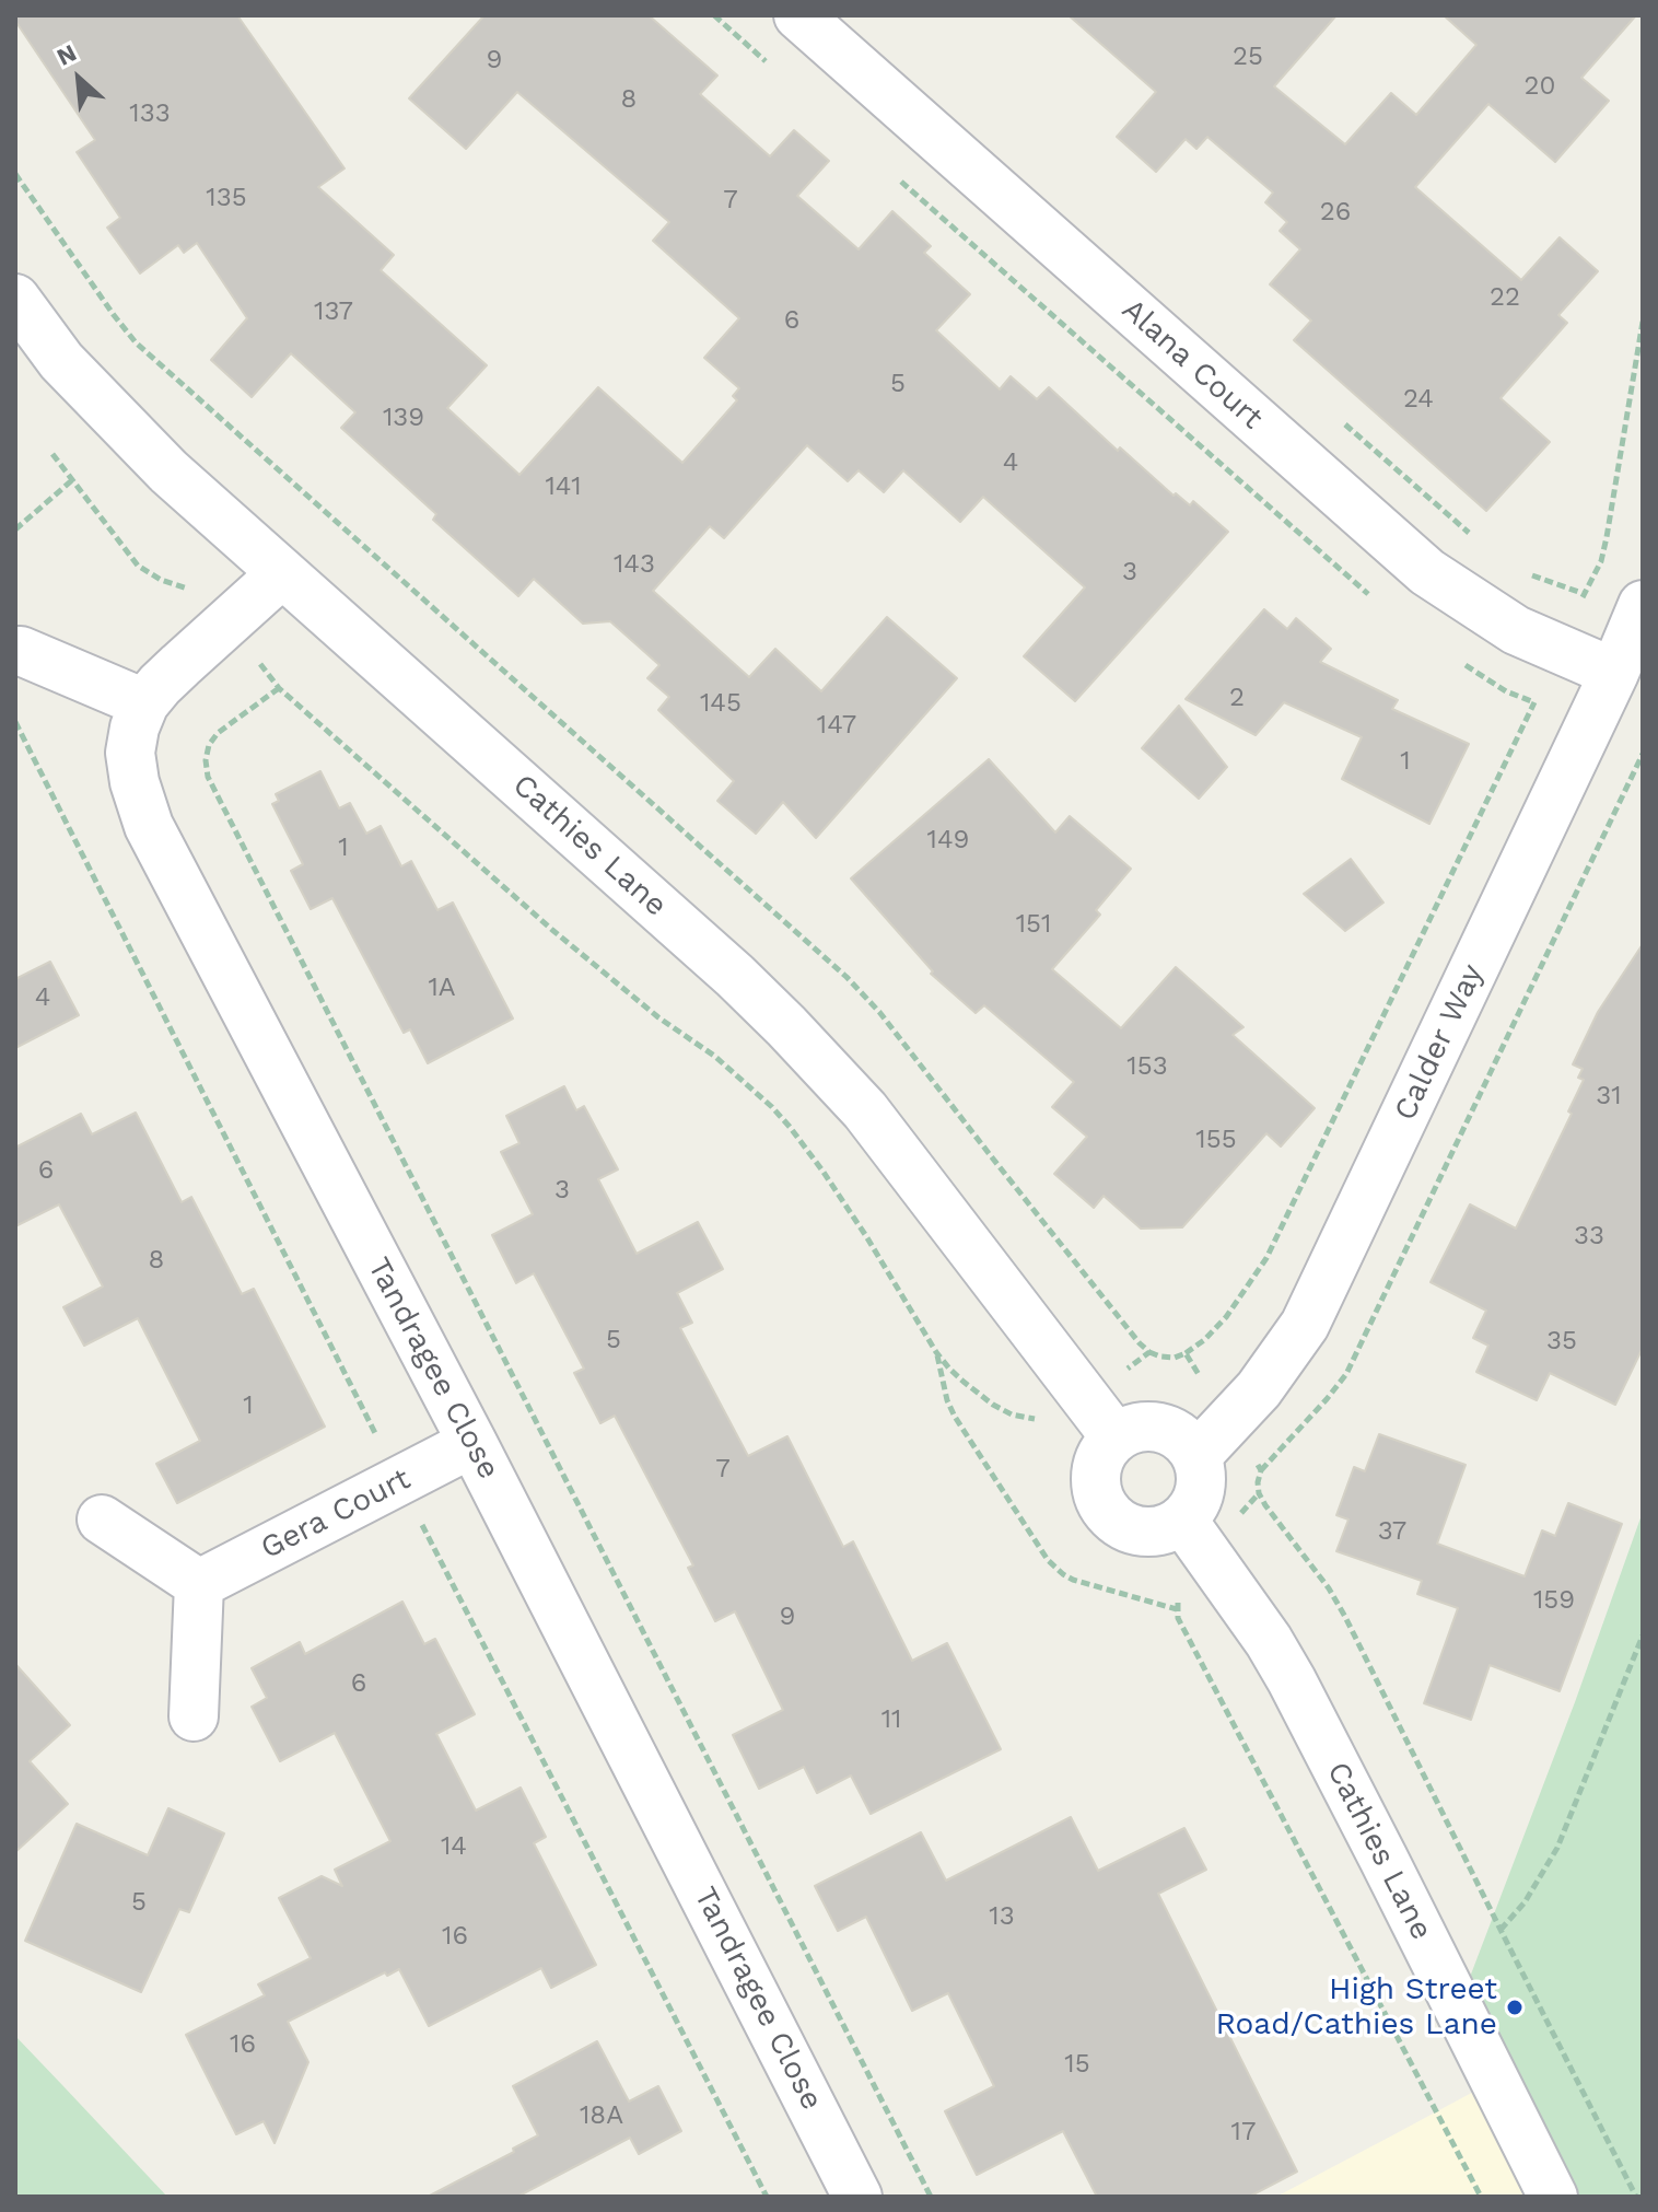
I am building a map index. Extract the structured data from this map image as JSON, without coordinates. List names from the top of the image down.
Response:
{
  "streets": {
    "street": [
      "Alana Court",
      "Cathies Lane",
      "Calder Way",
      "Tandragee Close",
      "Gera Court"
    ]
  },
  "crossings": [
    ["Alana Court", "Calder Way"],
    ["Cathies Lane", "Calder Way"],
    ["Cathies Lane", "Tandragee Close"],
    ["Tandragee Close", "Gera Court"]
  ],
  "places": ["High Street Road/Cathies Lane"],
  "house_numbers": [
    "25",
    "9",
    "20",
    "8",
    "133",
    "135",
    "7",
    "26",
    "22",
    "137",
    "6",
    "5",
    "24",
    "139",
    "4",
    "141",
    "143",
    "3",
    "2",
    "145",
    "147",
    "1",
    "149",
    "1",
    "151",
    "1A",
    "4",
    "153",
    "31",
    "155",
    "6",
    "3",
    "33",
    "8",
    "5",
    "35",
    "1",
    "7",
    "37",
    "159",
    "9",
    "6",
    "11",
    "14",
    "5",
    "13",
    "16",
    "16",
    "15",
    "18A",
    "17"
  ],
  "north": "top left"
}
